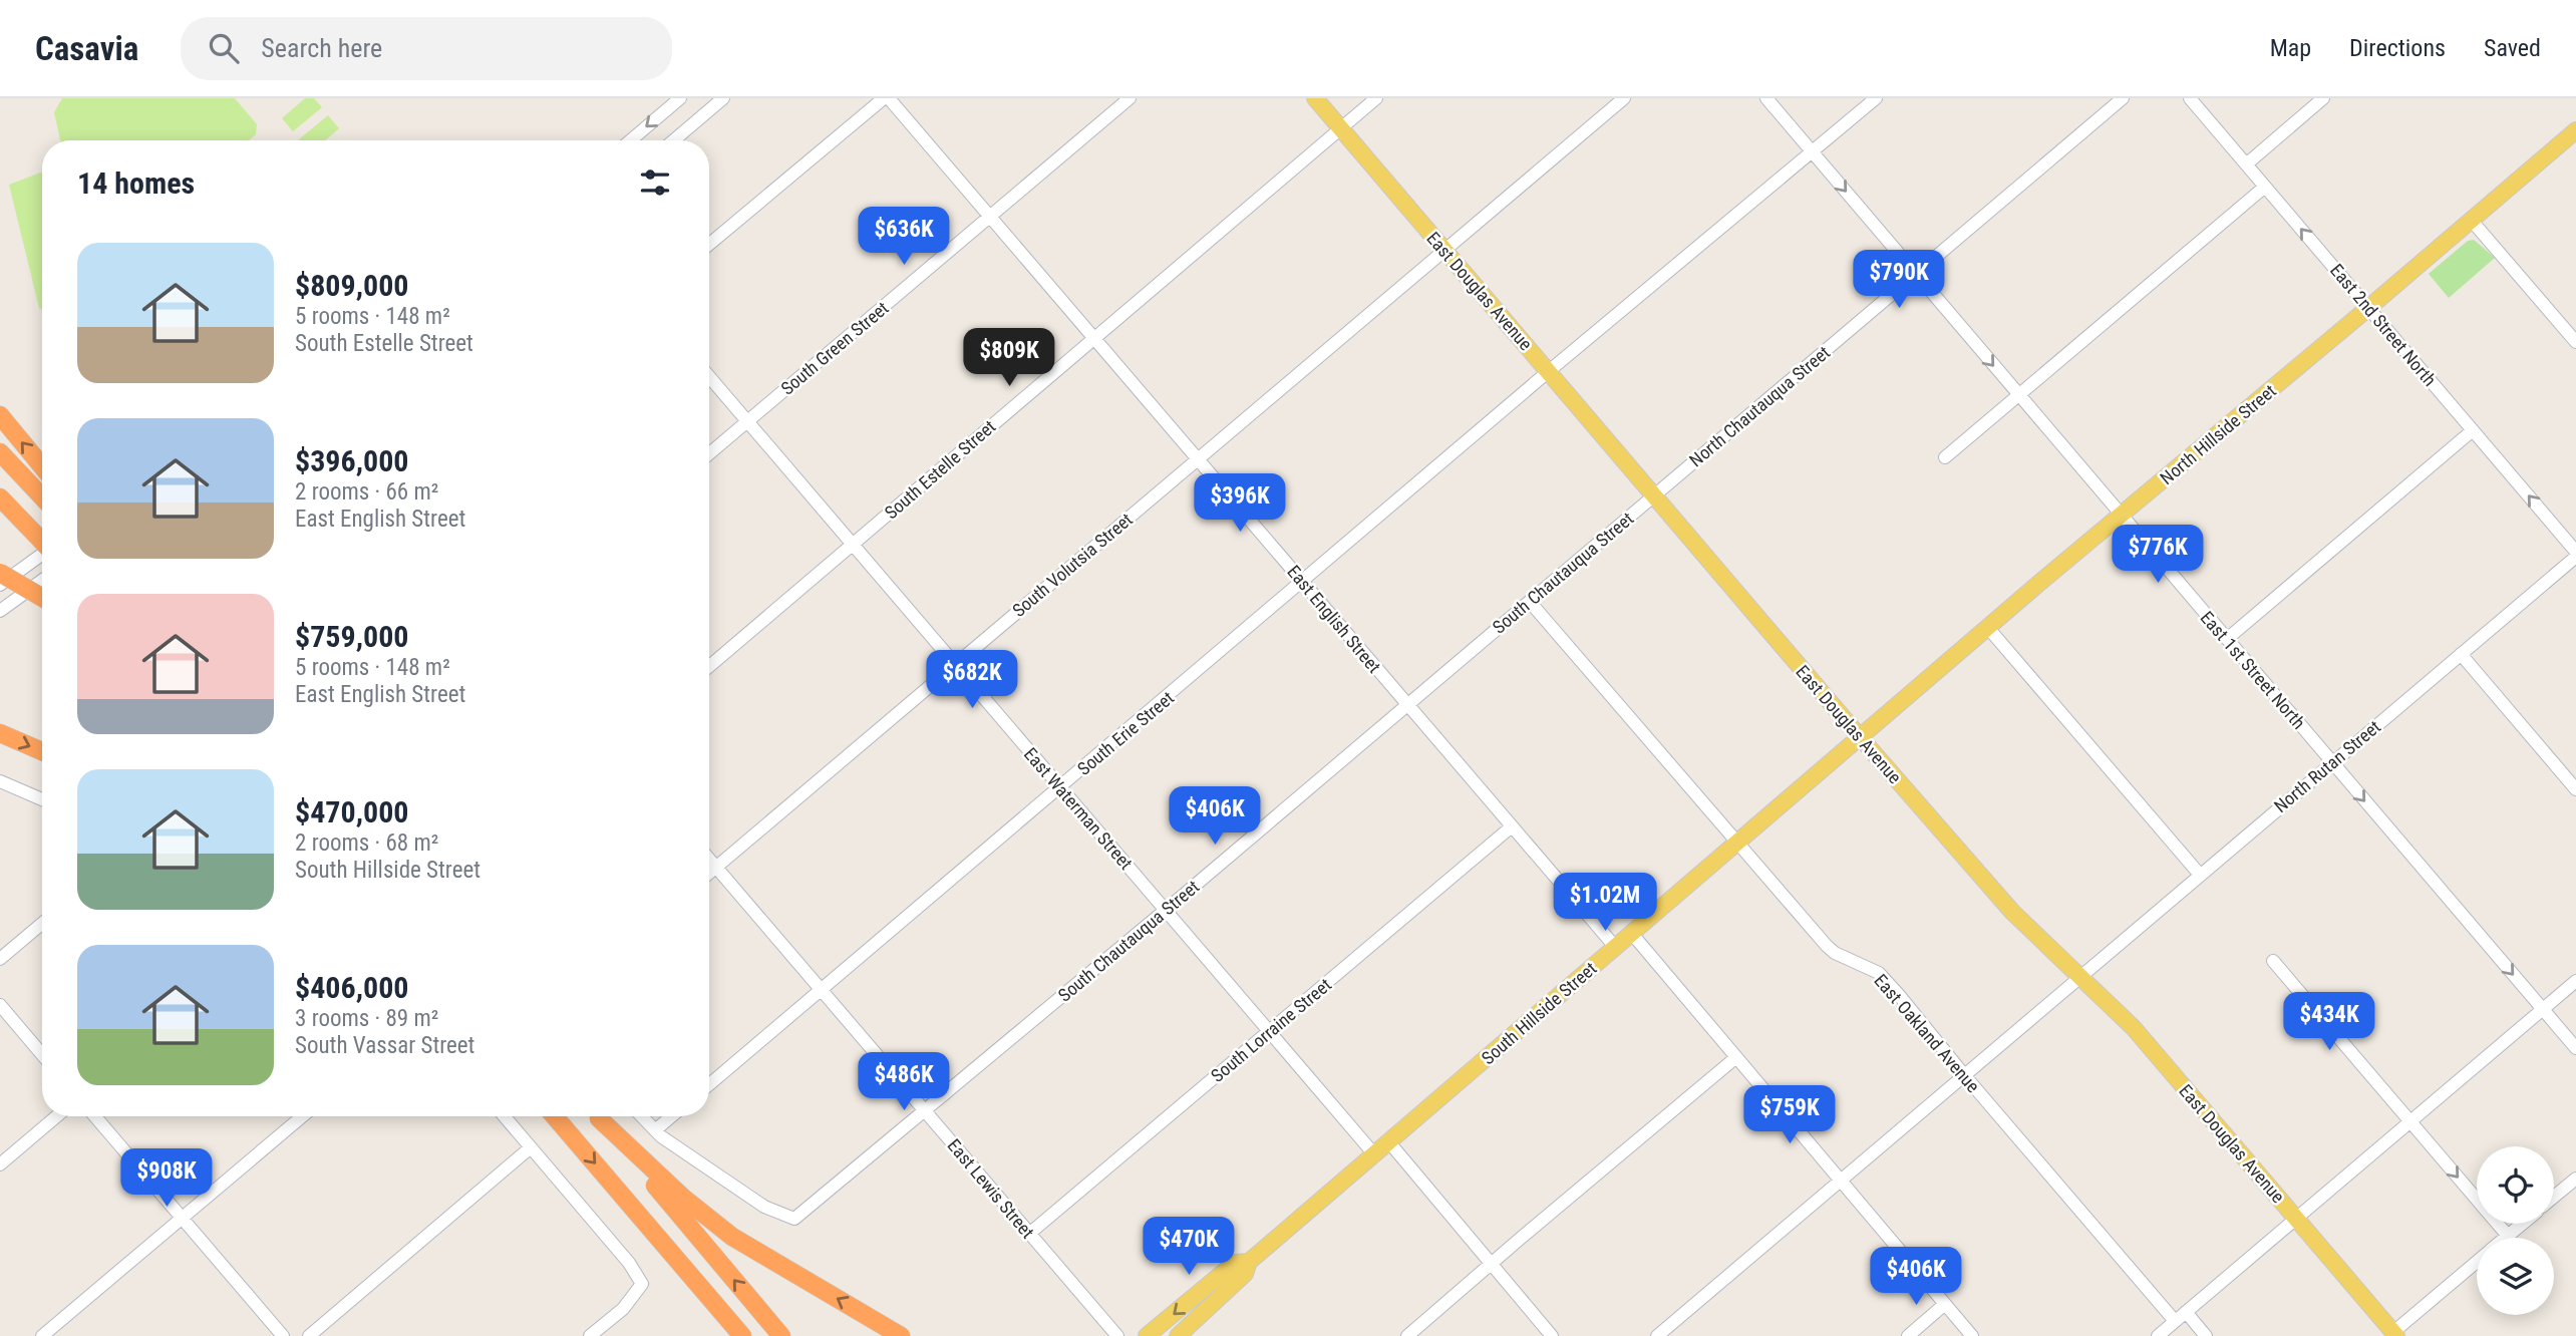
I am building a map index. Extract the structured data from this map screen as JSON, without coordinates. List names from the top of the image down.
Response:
{
  "streets": {
    "main road": ["East Douglas Avenue", "North Hillside Street", "South Hillside Street"],
    "street": [
      "East 2nd Street North",
      "South Green Street",
      "North Chautauqua Street",
      "South Estelle Street",
      "South Volutsia Street",
      "South Chautauqua Street",
      "East English Street",
      "East 1st Street North",
      "South Erie Street",
      "North Rutan Street",
      "East Waterman Street",
      "South Lorraine Street",
      "East Oakland Avenue",
      "East Lewis Street"
    ]
  },
  "crossings": [
    ["East Douglas Avenue", "North Chautauqua Street"],
    ["East Douglas Avenue", "North Hillside Street"],
    ["East Douglas Avenue", "South Estelle Street"],
    ["East Douglas Avenue", "South Volutsia Street"],
    ["East Douglas Avenue", "South Chautauqua Street"],
    ["East Douglas Avenue", "South Erie Street"],
    ["East Douglas Avenue", "North Rutan Street"],
    ["East Douglas Avenue", "South Hillside Street"],
    ["East 2nd Street North", "North Hillside Street"],
    ["East 2nd Street North", "North Rutan Street"],
    ["South Green Street", "East English Street"],
    ["South Green Street", "East Waterman Street"],
    ["North Chautauqua Street", "South Chautauqua Street"],
    ["North Chautauqua Street", "East 1st Street North"],
    ["North Hillside Street", "East 1st Street North"],
    ["North Hillside Street", "South Hillside Street"],
    ["South Estelle Street", "East English Street"],
    ["South Estelle Street", "East Waterman Street"],
    ["South Volutsia Street", "East English Street"],
    ["South Volutsia Street", "East Waterman Street"],
    ["South Volutsia Street", "East Lewis Street"],
    ["South Chautauqua Street", "East English Street"],
    ["South Chautauqua Street", "East Waterman Street"],
    ["South Chautauqua Street", "East Oakland Avenue"],
    ["South Chautauqua Street", "East Lewis Street"],
    ["East English Street", "South Erie Street"],
    ["East English Street", "South Hillside Street"],
    ["East English Street", "South Lorraine Street"],
    ["East 1st Street North", "South Erie Street"],
    ["East 1st Street North", "North Rutan Street"],
    ["South Erie Street", "East Waterman Street"],
    ["South Erie Street", "East Lewis Street"],
    ["North Rutan Street", "East Oakland Avenue"],
    ["East Waterman Street", "South Hillside Street"],
    ["East Waterman Street", "South Lorraine Street"],
    ["South Hillside Street", "East Oakland Avenue"],
    ["South Lorraine Street", "East Lewis Street"]
  ],
  "one_way": ["East 2nd Street North", "East 1st Street North"],
  "page": {
    "header": "Casavia",
    "search": "Search here",
    "nav": ["Map", "Directions", "Saved"],
    "heading": "14 homes",
    "price": [
      "$636K",
      "$790K",
      "$809K",
      "$396K",
      "$776K",
      "$682K",
      "$406K",
      "$1.02M",
      "$434K",
      "$486K",
      "$759K",
      "$908K",
      "$470K",
      "$406K"
    ],
    "list": [
      {
        "name": "$809,000",
        "note": "5 rooms · 148 m² · South Estelle Street"
      },
      {
        "name": "$396,000",
        "note": "2 rooms · 66 m² · East English Street"
      },
      {
        "name": "$759,000",
        "note": "5 rooms · 148 m² · East English Street"
      },
      {
        "name": "$470,000",
        "note": "2 rooms · 68 m² · South Hillside Street"
      },
      {
        "name": "$406,000",
        "note": "3 rooms · 89 m² · South Vassar Street"
      }
    ]
  }
}
